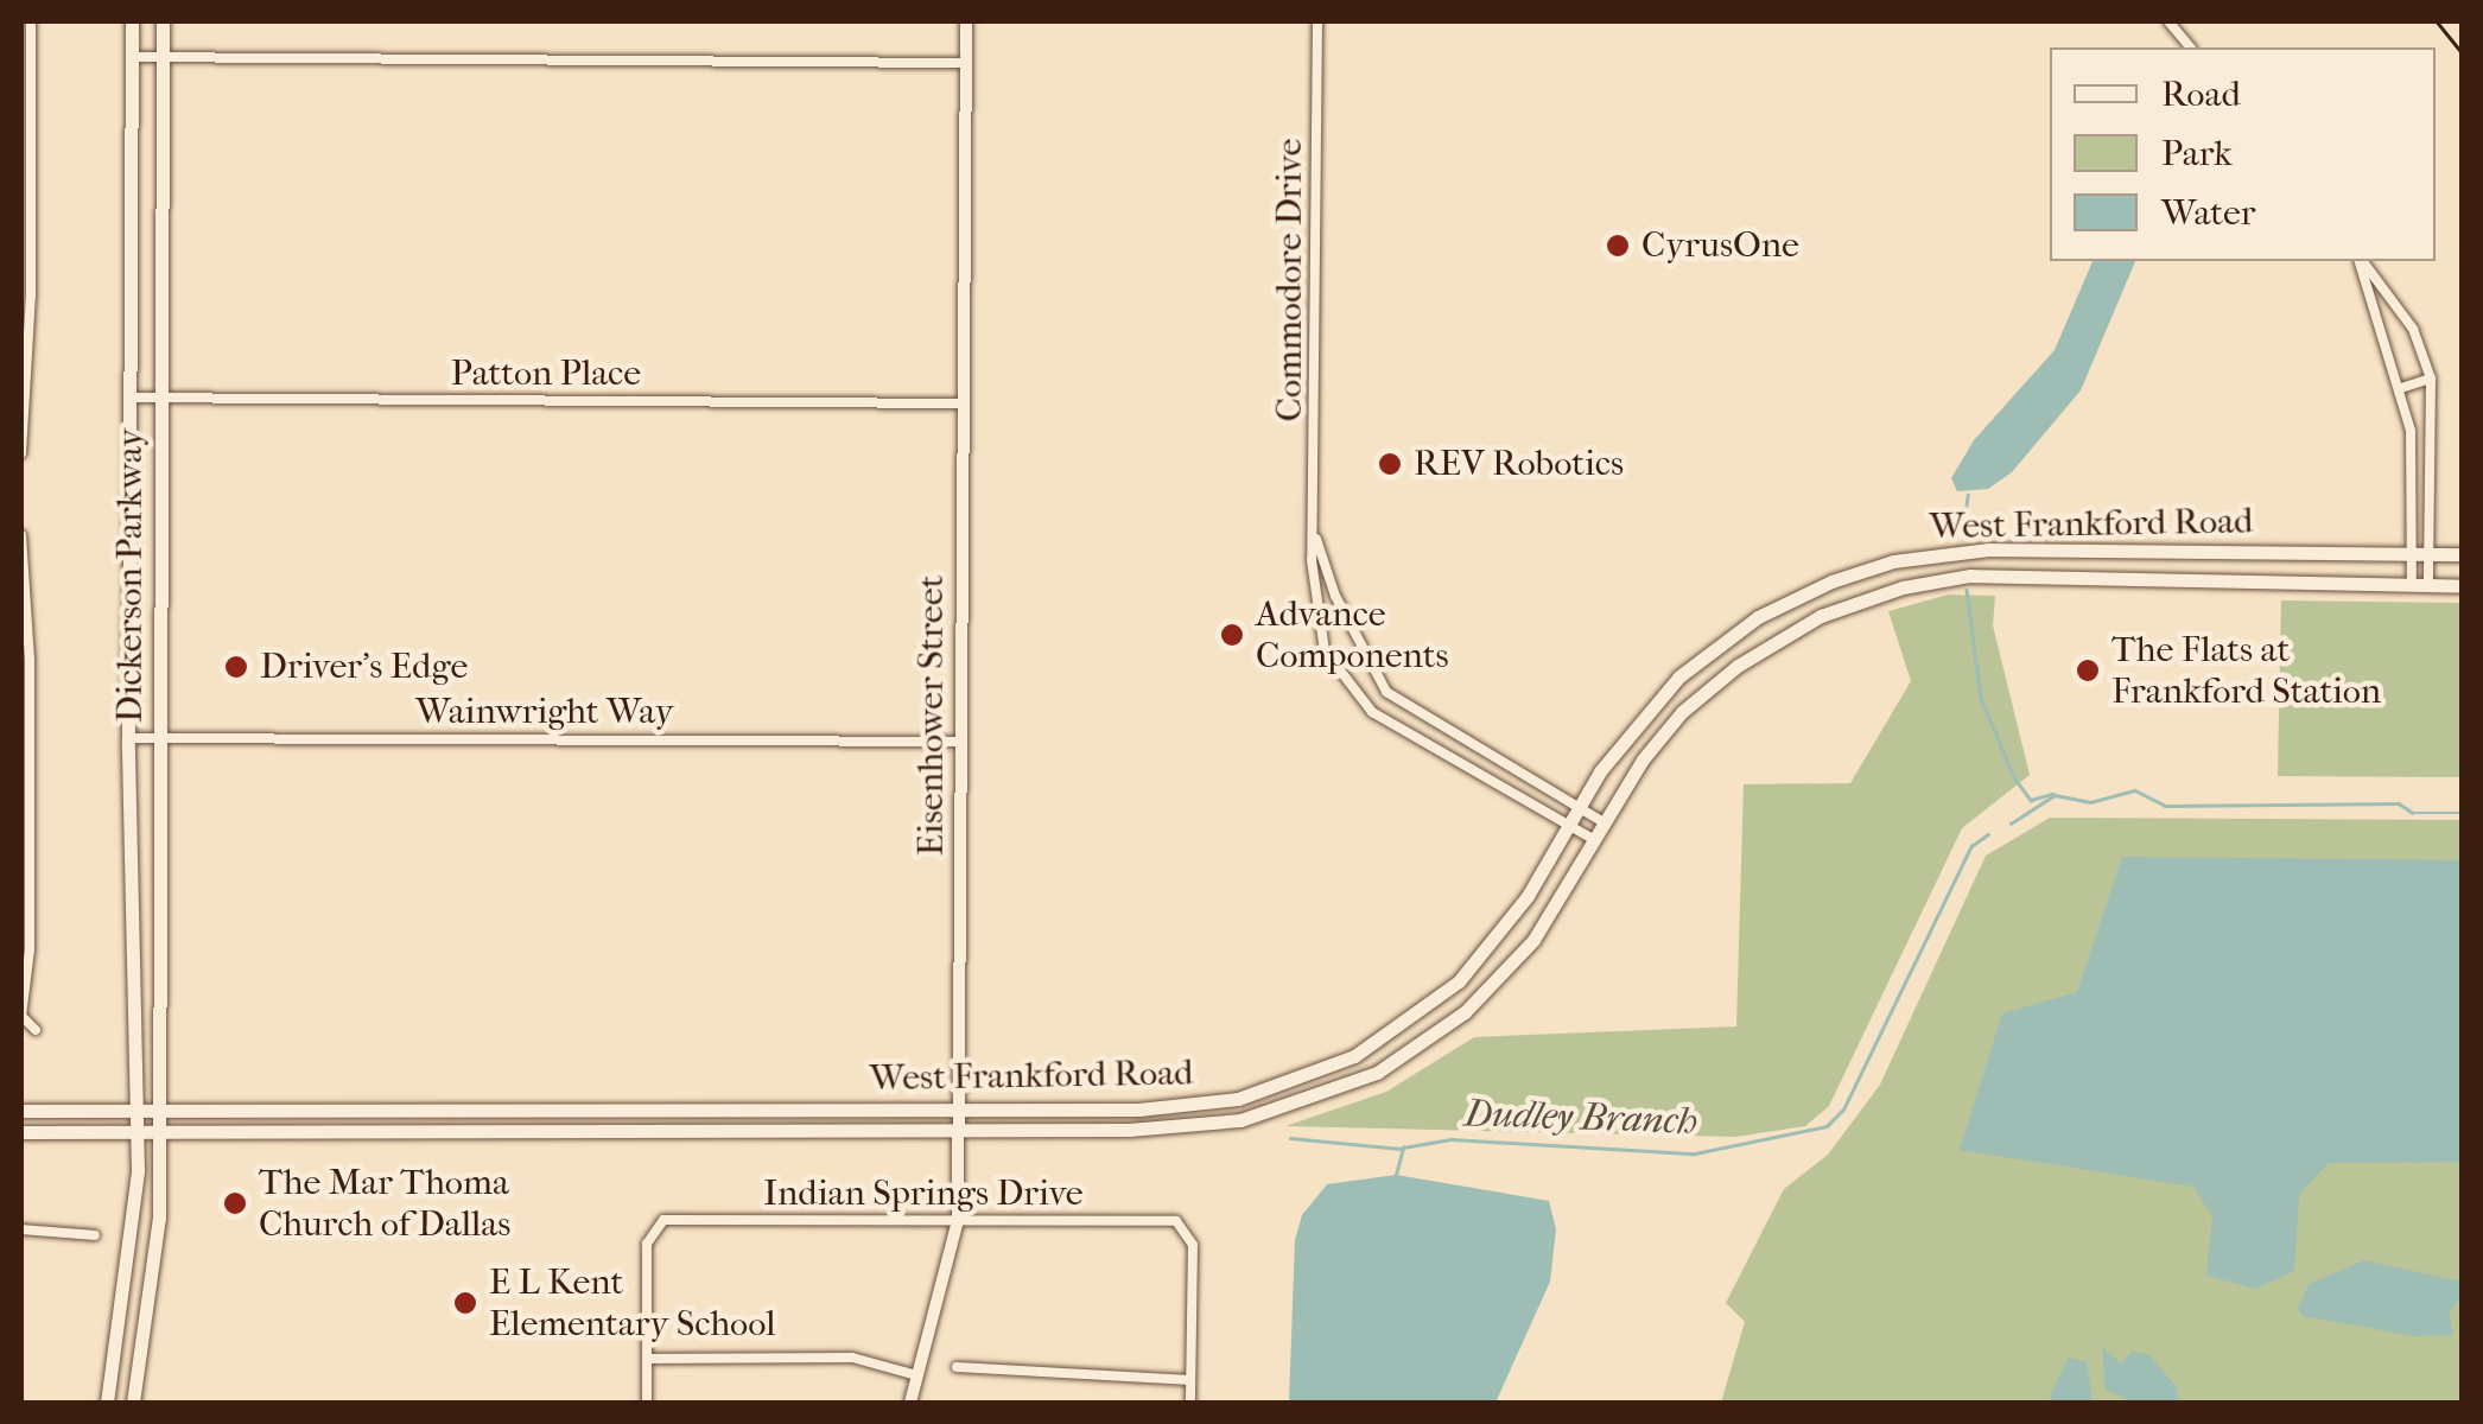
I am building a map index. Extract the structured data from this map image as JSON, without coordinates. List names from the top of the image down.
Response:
{
  "streets": {
    "main road": ["West Frankford Road", "Dickerson Parkway"],
    "street": [
      "Commodore Drive",
      "Patton Place",
      "Wainwright Way",
      "Eisenhower Street",
      "Indian Springs Drive"
    ]
  },
  "crossings": [
    ["Commodore Drive", "West Frankford Road"],
    ["Patton Place", "Dickerson Parkway"],
    ["Patton Place", "Eisenhower Street"],
    ["West Frankford Road", "Dickerson Parkway"],
    ["West Frankford Road", "Eisenhower Street"],
    ["Dickerson Parkway", "Wainwright Way"],
    ["Wainwright Way", "Eisenhower Street"],
    ["Eisenhower Street", "Indian Springs Drive"]
  ],
  "water": ["Dudley Branch"],
  "places": [
    "CyrusOne",
    "REV Robotics",
    "Advance Components",
    "Driver's Edge",
    "The Flats at Frankford Station",
    "The Mar Thoma Church of Dallas",
    "E L Kent Elementary School"
  ],
  "legend": ["Road", "Park", "Water"]
}
